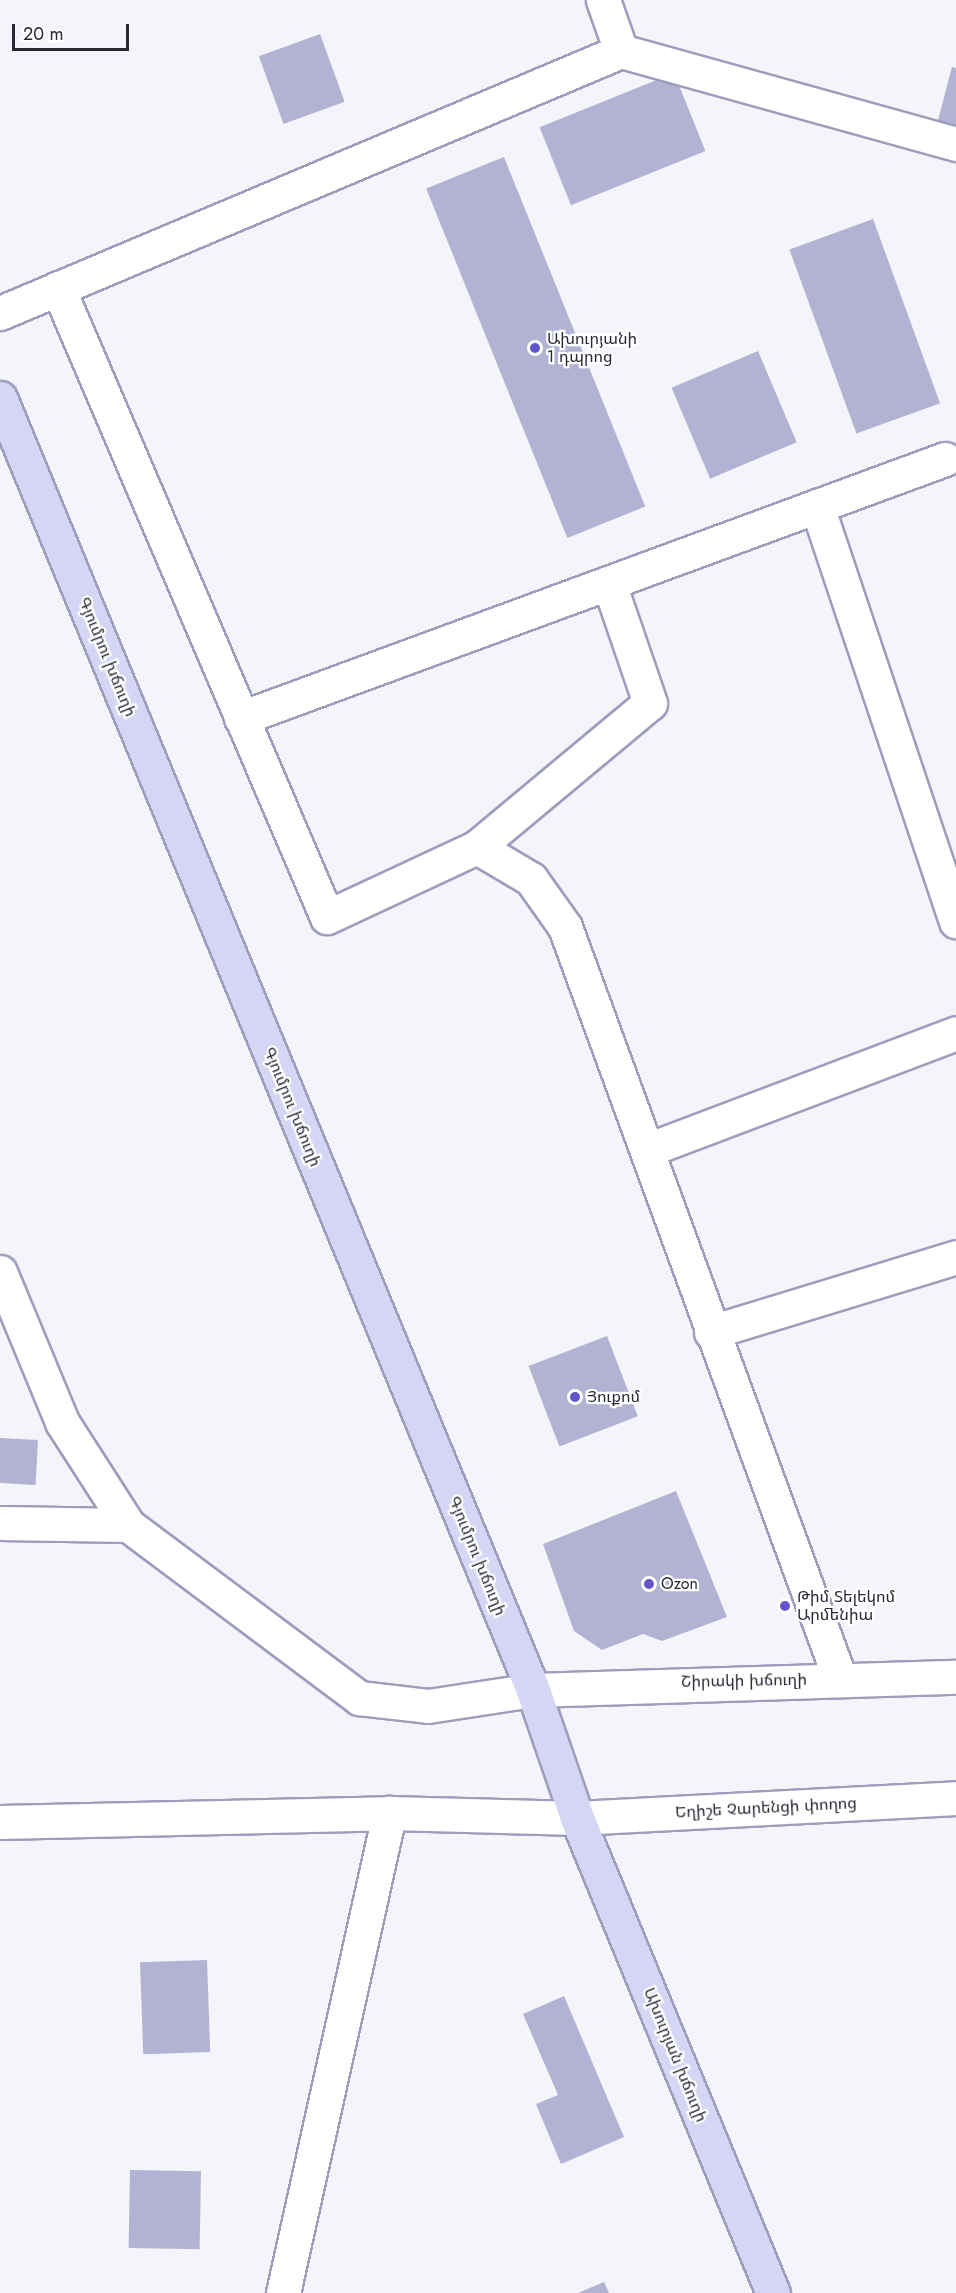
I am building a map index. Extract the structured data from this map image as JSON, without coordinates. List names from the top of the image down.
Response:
{
  "streets": {
    "main road": ["Գյումրու խճուղի", "Ախուրյան խճուղի"],
    "street": ["Շիրակի խճուղի", "Եղիշե Չարենցի փողոց"]
  },
  "crossings": [
    ["Գյումրու խճուղի", "Շիրակի խճուղի"],
    ["Գյումրու խճուղի", "Եղիշե Չարենցի փողոց"],
    ["Գյումրու խճուղի", "Ախուրյան խճուղի"],
    ["Եղիշե Չարենցի փողոց", "Ախուրյան խճուղի"]
  ],
  "places": [
    "Ախուրյանի 1 դպրոց",
    "Յուքոմ",
    "Ozon",
    "Թիմ Տելեկոմ Արմենիա"
  ],
  "scale_bar": "20 m"
}
